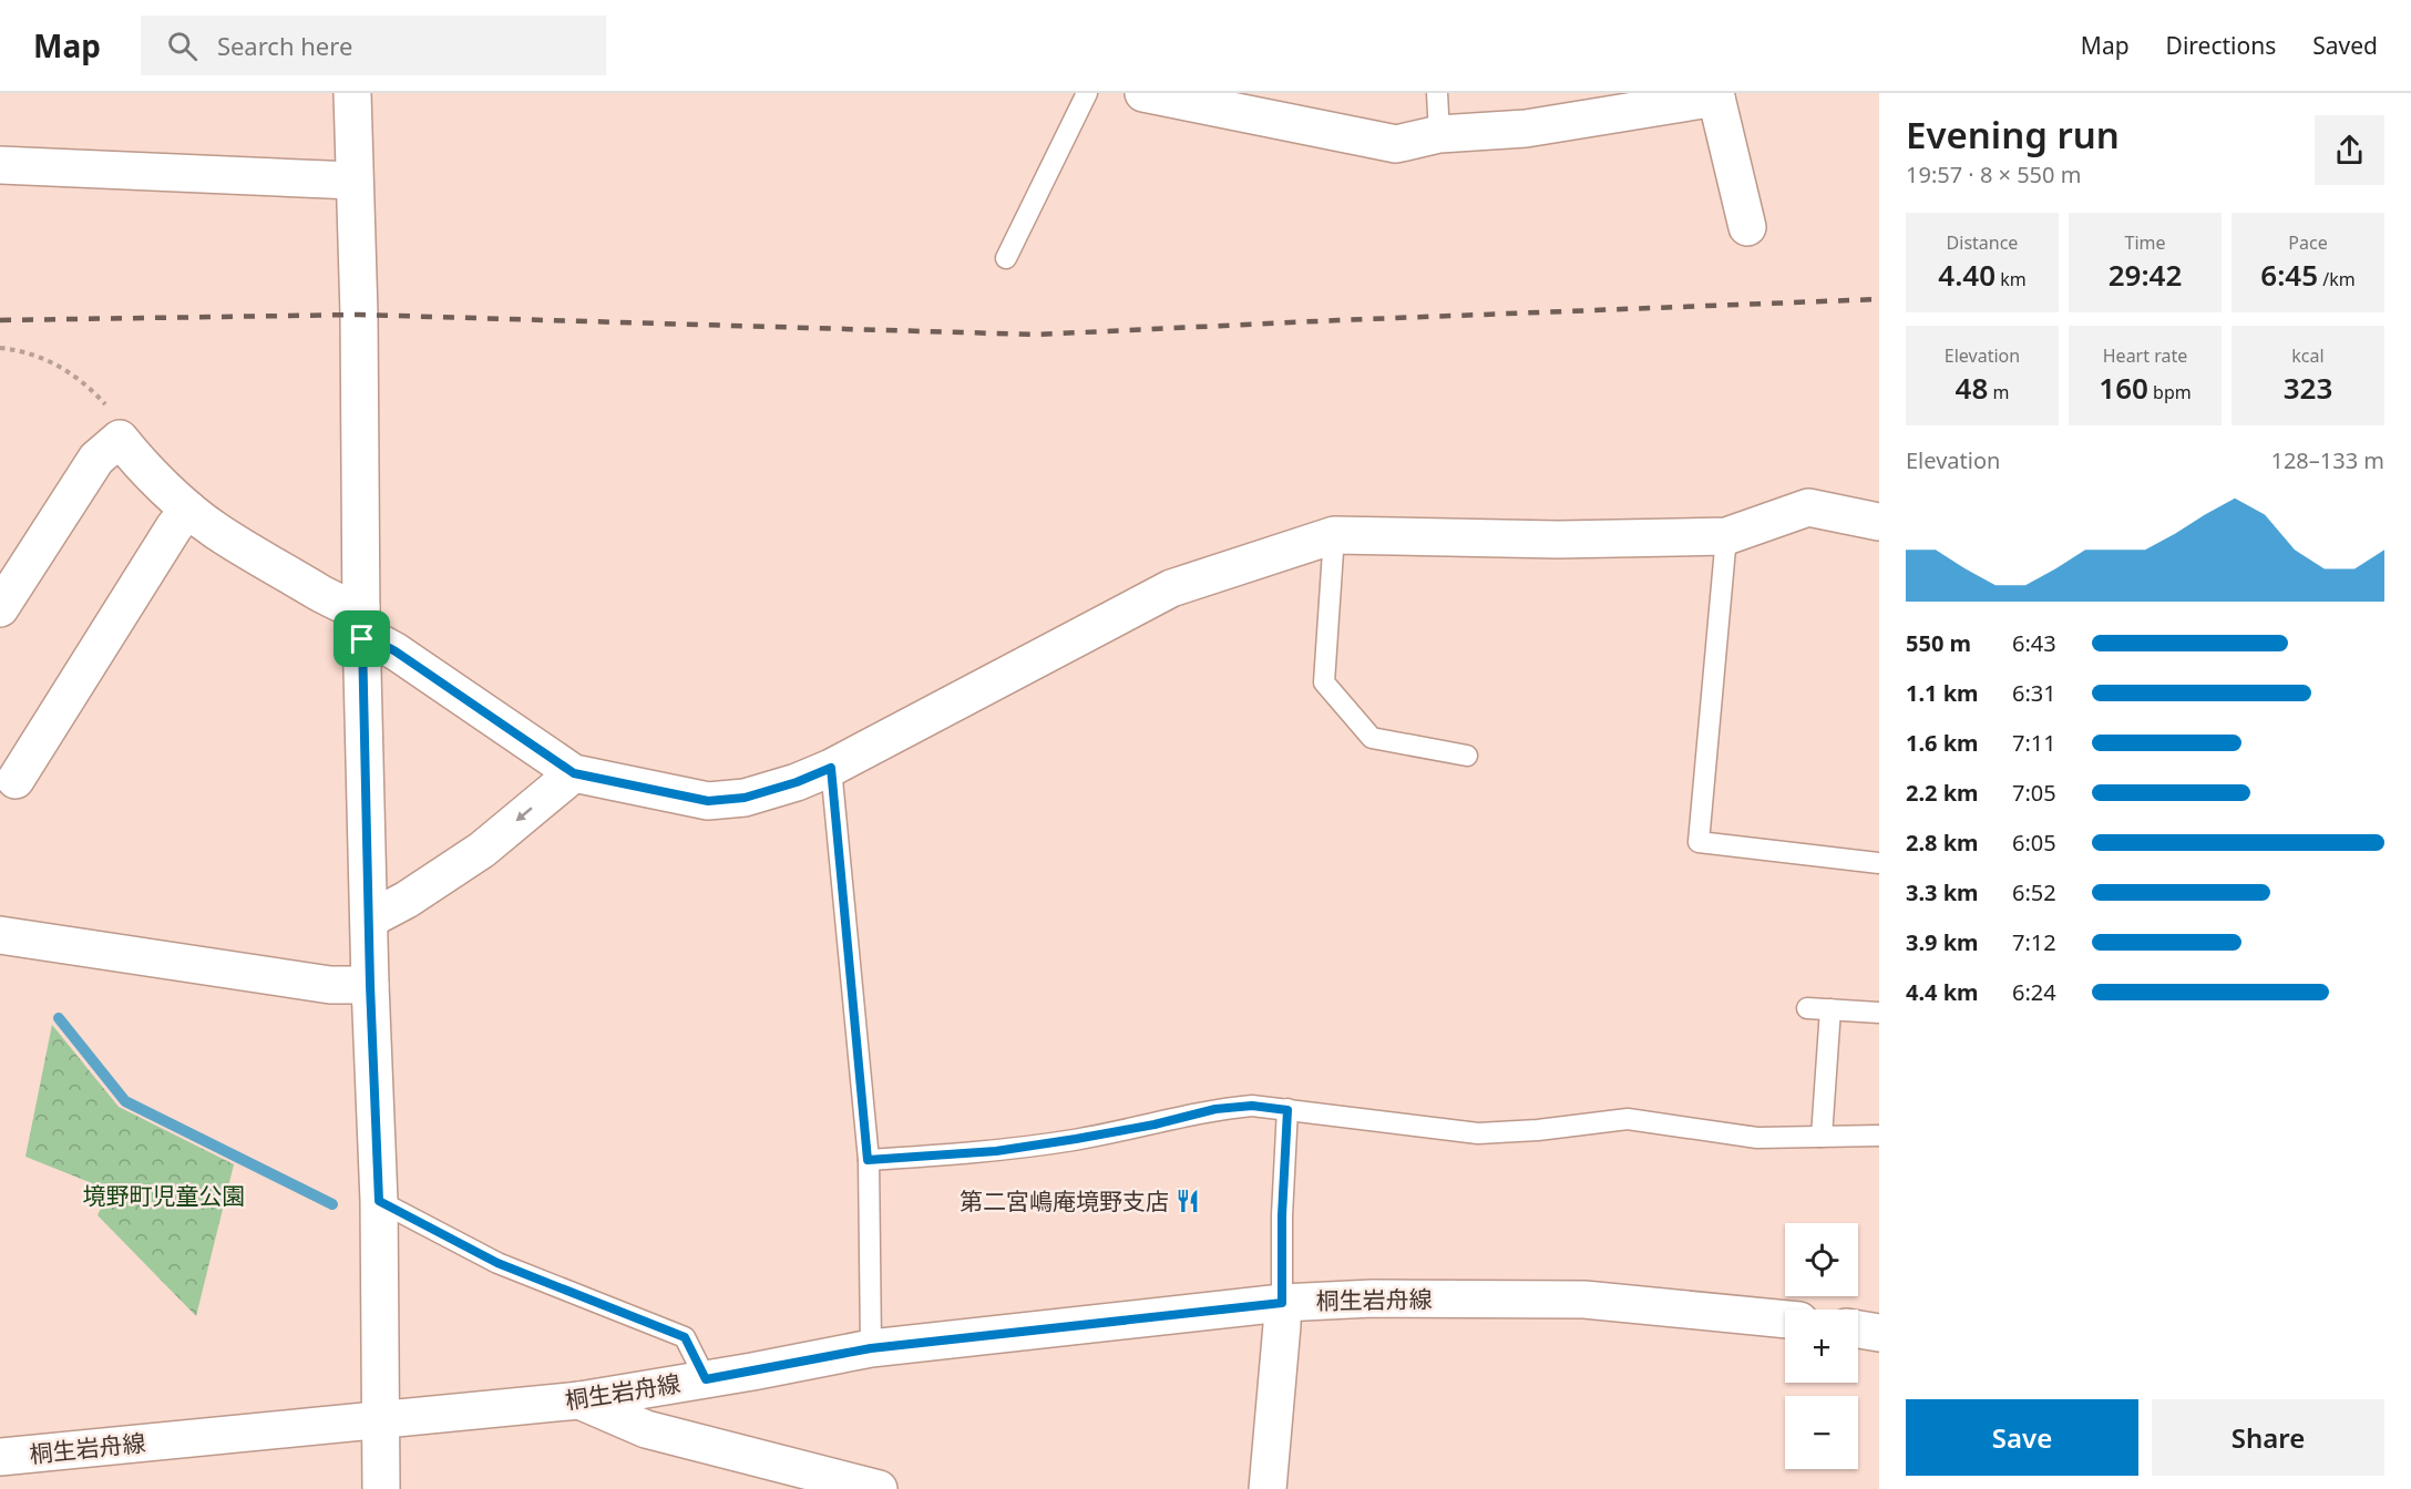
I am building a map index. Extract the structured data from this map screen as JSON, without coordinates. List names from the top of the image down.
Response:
{
  "streets": {
    "street": ["桐生岩舟線"]
  },
  "parks": ["境野町児童公園"],
  "places": {
    "restaurant": ["第二宮嶋庵境野支店"]
  },
  "page": {
    "header": "Map",
    "search": "Search here",
    "nav": ["Map", "Directions", "Saved"],
    "heading": ["Evening run", "19:57 · 8 × 550 m"],
    "stats": [
      ["Distance", "4.40 km"],
      ["Time", "29:42"],
      ["Pace", "6:45 /km"],
      ["Elevation", "48 m"],
      ["Heart rate", "160 bpm"],
      ["kcal", "323"]
    ],
    "chart": ["Elevation", "128–133 m"],
    "list": [
      {
        "name": "550 m",
        "note": "6:43"
      },
      {
        "name": "1.1 km",
        "note": "6:31"
      },
      {
        "name": "1.6 km",
        "note": "7:11"
      },
      {
        "name": "2.2 km",
        "note": "7:05"
      },
      {
        "name": "2.8 km",
        "note": "6:05"
      },
      {
        "name": "3.3 km",
        "note": "6:52"
      },
      {
        "name": "3.9 km",
        "note": "7:12"
      },
      {
        "name": "4.4 km",
        "note": "6:24"
      }
    ],
    "map_buttons": ["+", "−"],
    "buttons": ["Save", "Share"]
  }
}
